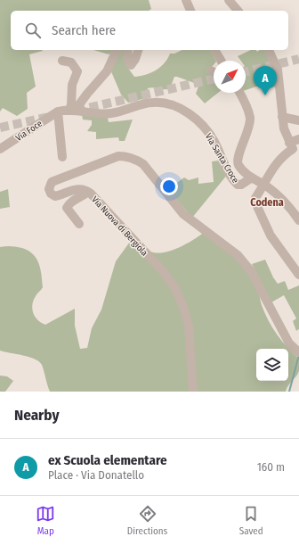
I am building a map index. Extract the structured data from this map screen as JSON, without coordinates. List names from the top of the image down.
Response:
{
  "streets": {
    "street": ["Via Foce", "Via Santa Croce", "Via Nuova di Bergiola"]
  },
  "crossings": [
    ["Via Foce", "Via Santa Croce"]
  ],
  "districts": ["Codena"],
  "north": "top right",
  "page": {
    "search": "Search here",
    "pins": "A",
    "heading": "Nearby",
    "list": [
      {
        "mark": "A",
        "name": "ex Scuola elementare",
        "note": "Place · Via Donatello",
        "value": "160 m"
      }
    ],
    "nav": ["Map", "Directions", "Saved"]
  }
}
